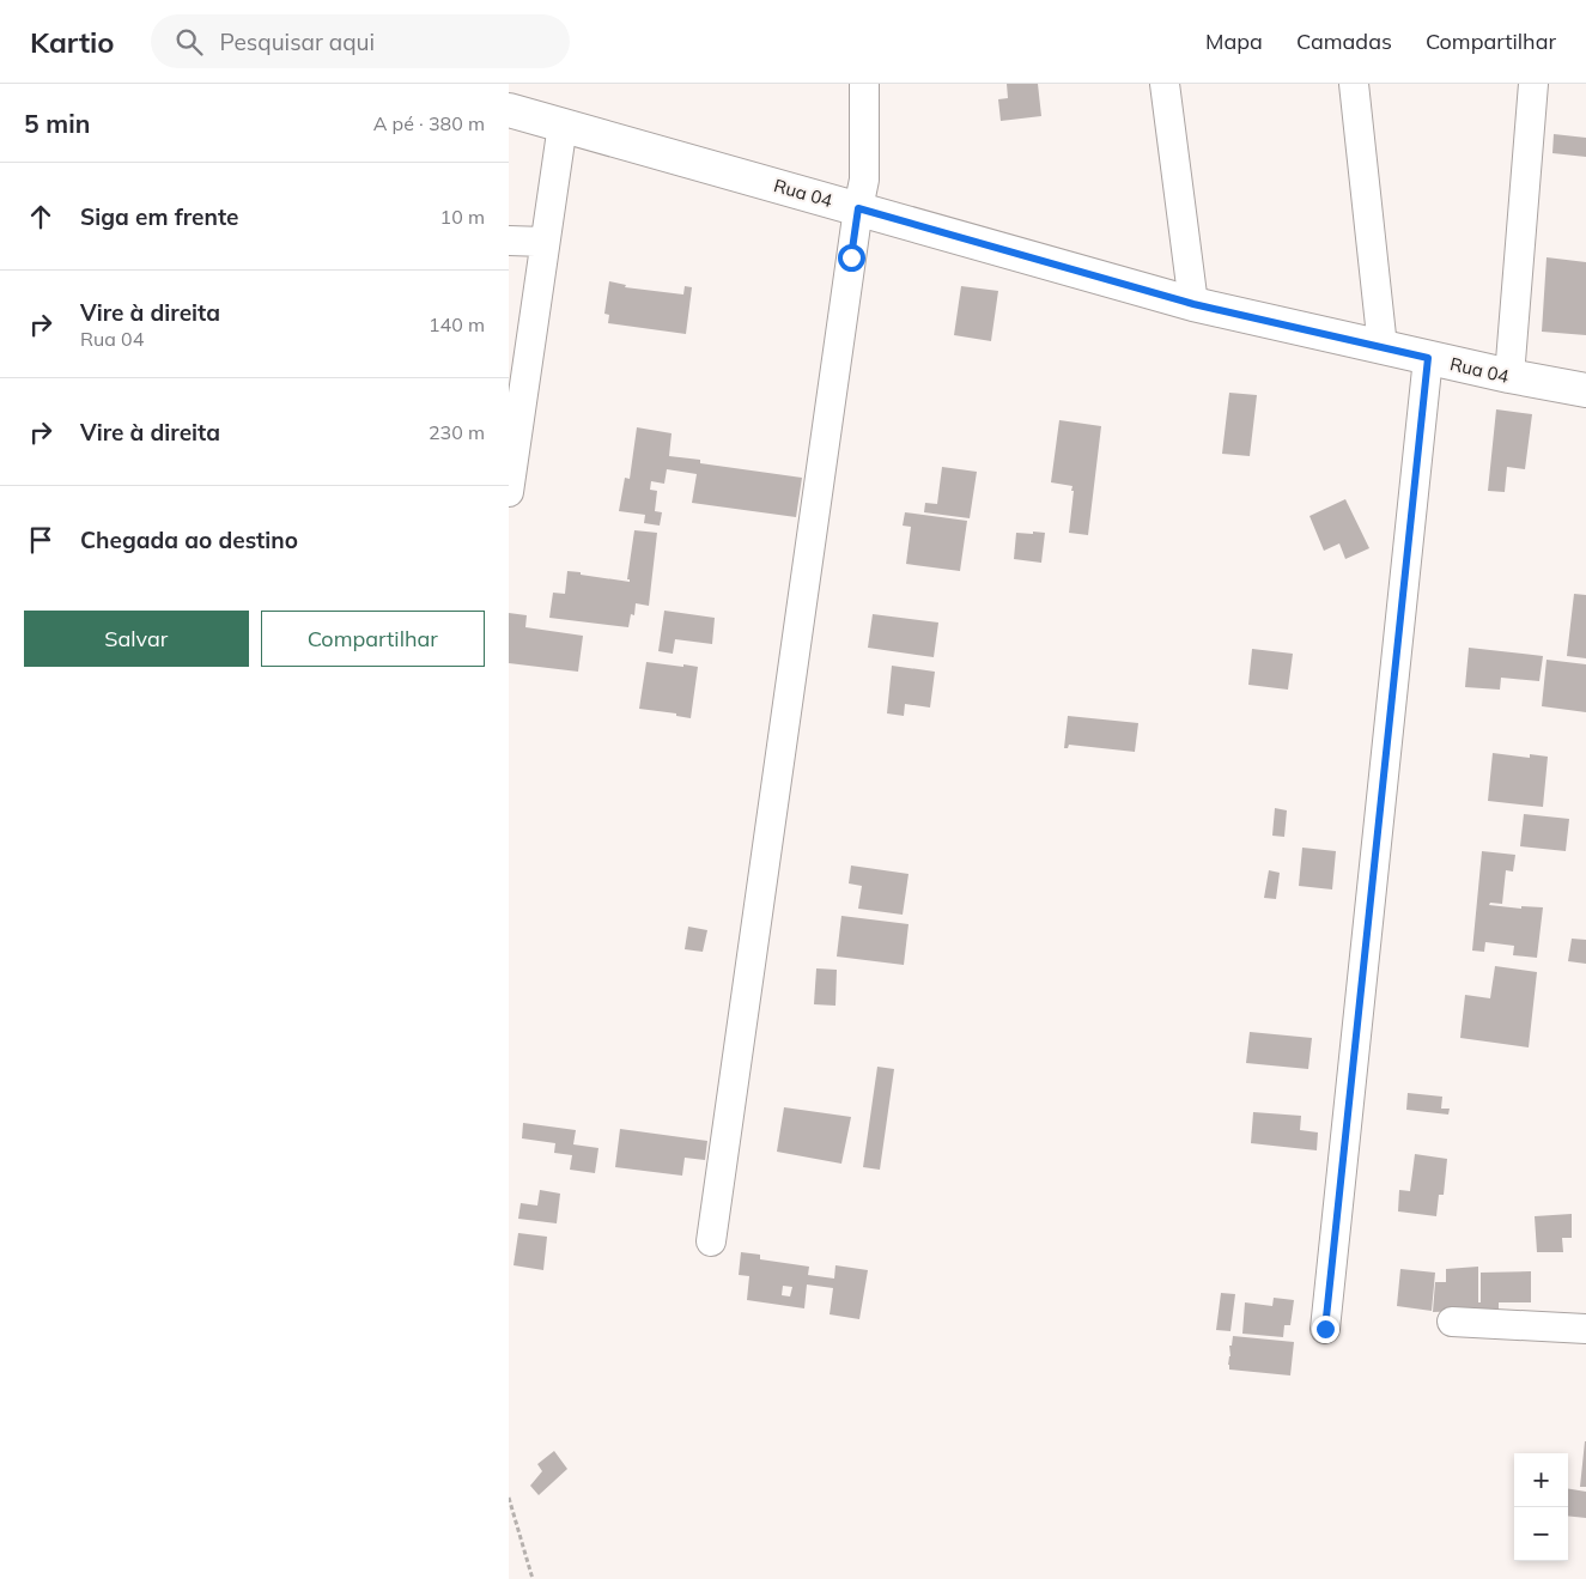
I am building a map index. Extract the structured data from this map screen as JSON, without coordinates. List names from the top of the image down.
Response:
{
  "streets": {
    "street": ["Rua 04"]
  },
  "page": {
    "header": "Kartio",
    "search": "Pesquisar aqui",
    "nav": ["Mapa", "Camadas", "Compartilhar"],
    "heading": ["5 min", "A pé · 380 m"],
    "list": [
      ["Siga em frente", "10 m"],
      ["Vire à direita", "Rua 04", "140 m"],
      ["Vire à direita", "230 m"],
      "Chegada ao destino"
    ],
    "buttons": ["Salvar", "Compartilhar"],
    "map_buttons": ["+", "−"]
  }
}
